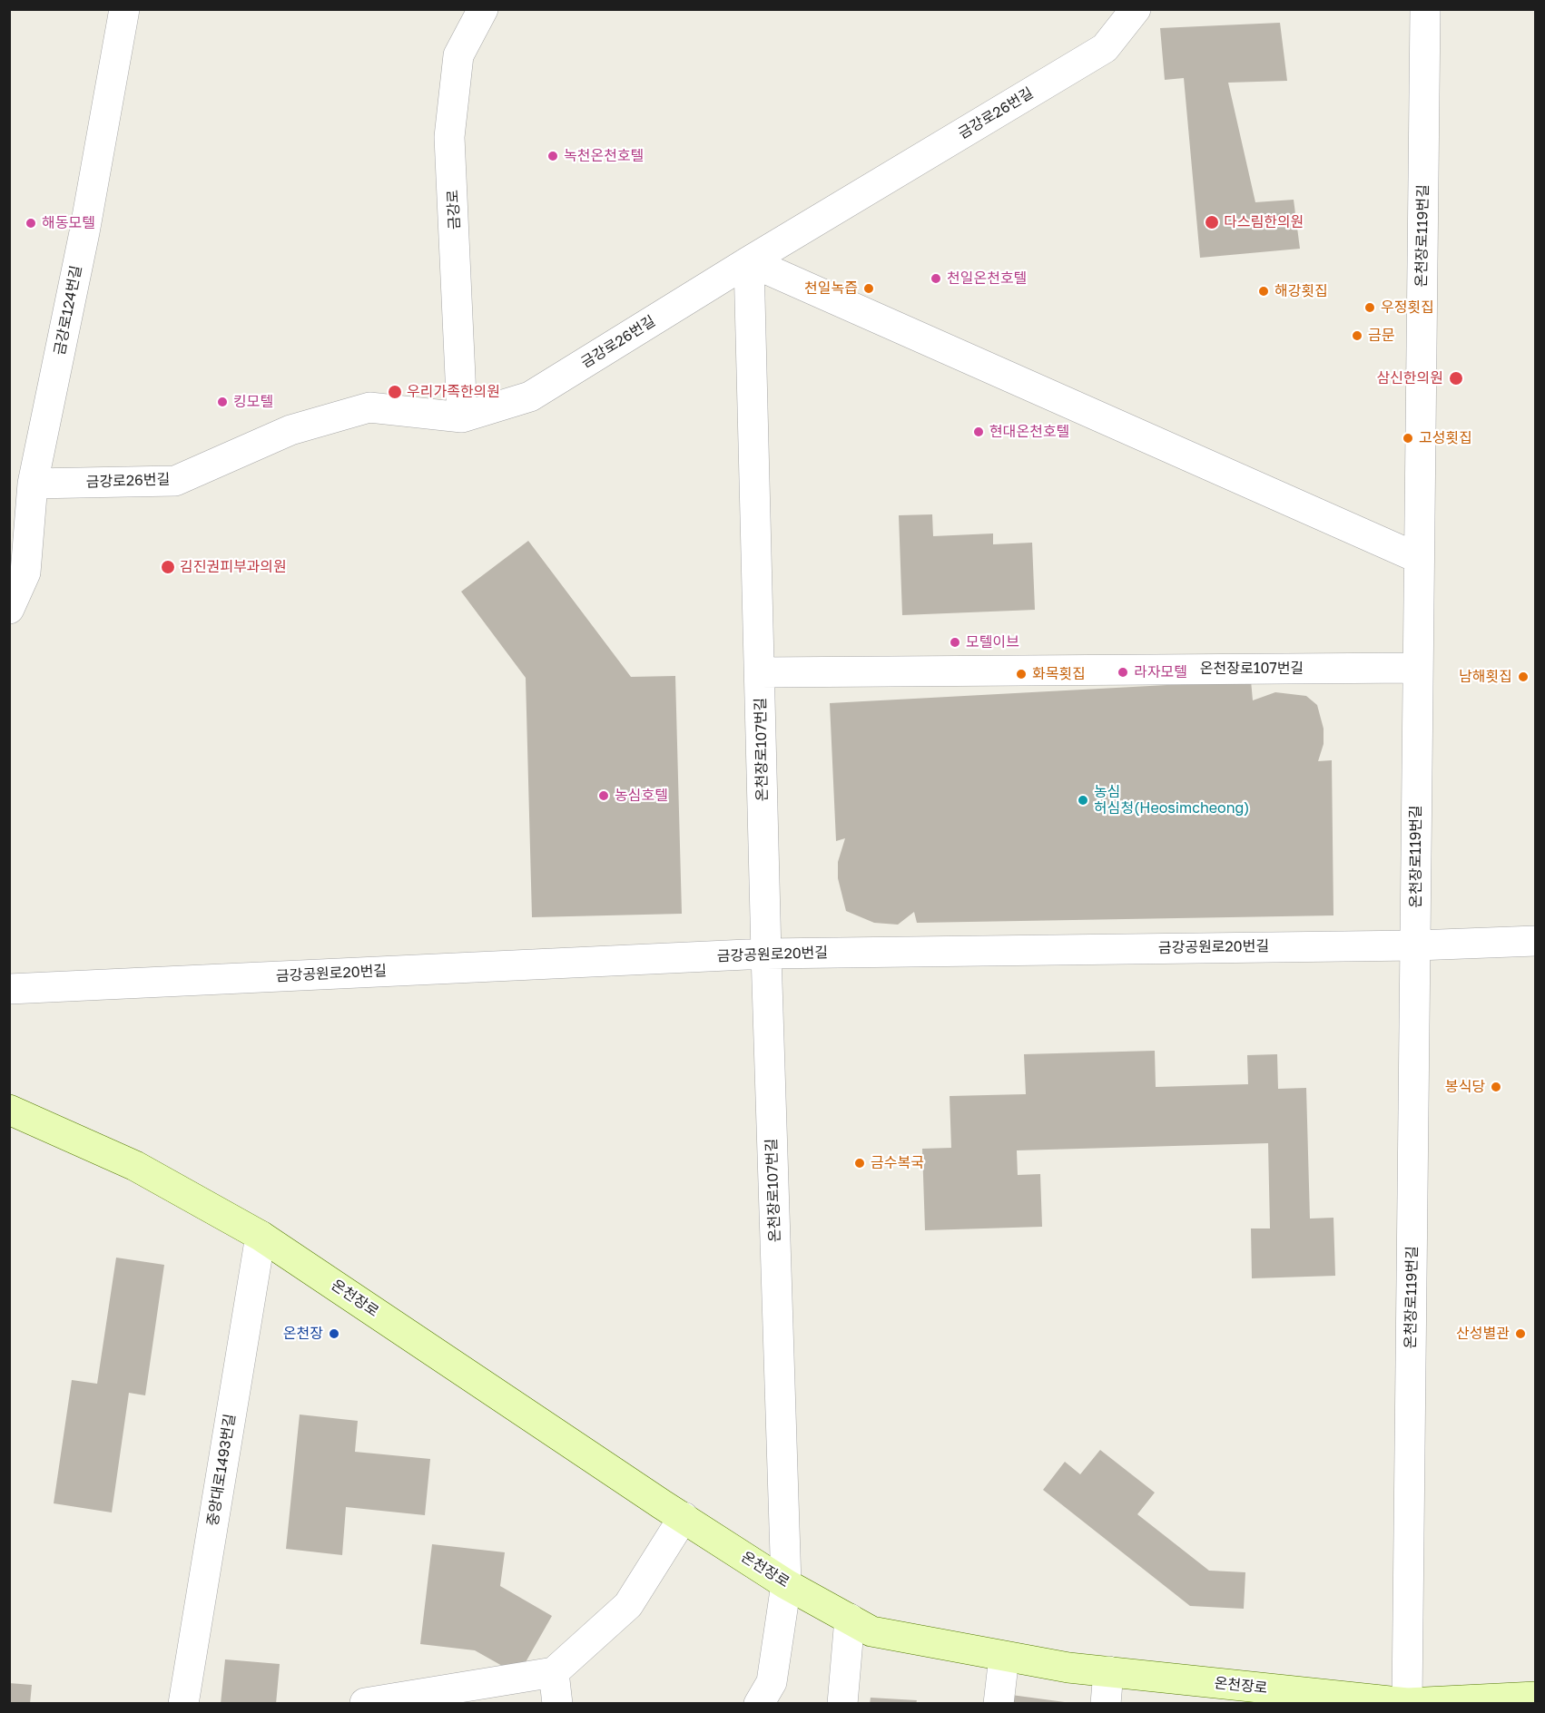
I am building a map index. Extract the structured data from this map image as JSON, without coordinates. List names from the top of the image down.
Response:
{
  "streets": {
    "street": [
      "금강로26번길",
      "금강로",
      "온천장로119번길",
      "금강로124번길",
      "온천장로107번길",
      "금강공원로20번길",
      "온천장로",
      "중앙대로1493번길"
    ]
  },
  "crossings": [
    ["금강로26번길", "금강로"],
    ["금강로26번길", "금강로124번길"],
    ["금강로26번길", "온천장로107번길"],
    ["온천장로119번길", "온천장로107번길"],
    ["온천장로119번길", "금강공원로20번길"],
    ["온천장로119번길", "온천장로"],
    ["온천장로107번길", "금강공원로20번길"],
    ["온천장로107번길", "온천장로"],
    ["온천장로", "중앙대로1493번길"]
  ],
  "places": [
    "녹천온천호텔",
    "다스림한의원",
    "해동모텔",
    "천일온천호텔",
    "천일녹즙",
    "해강횟집",
    "우정횟집",
    "금문",
    "삼신한의원",
    "우리가족한의원",
    "킹모텔",
    "현대온천호텔",
    "고성횟집",
    "김진권피부과의원",
    "모텔이브",
    "라자모텔",
    "화목횟집",
    "남해횟집",
    "농심호텔",
    "농심 허심청(Heosimcheong)",
    "봉식당",
    "금수복국",
    "온천장",
    "산성별관"
  ]
}
